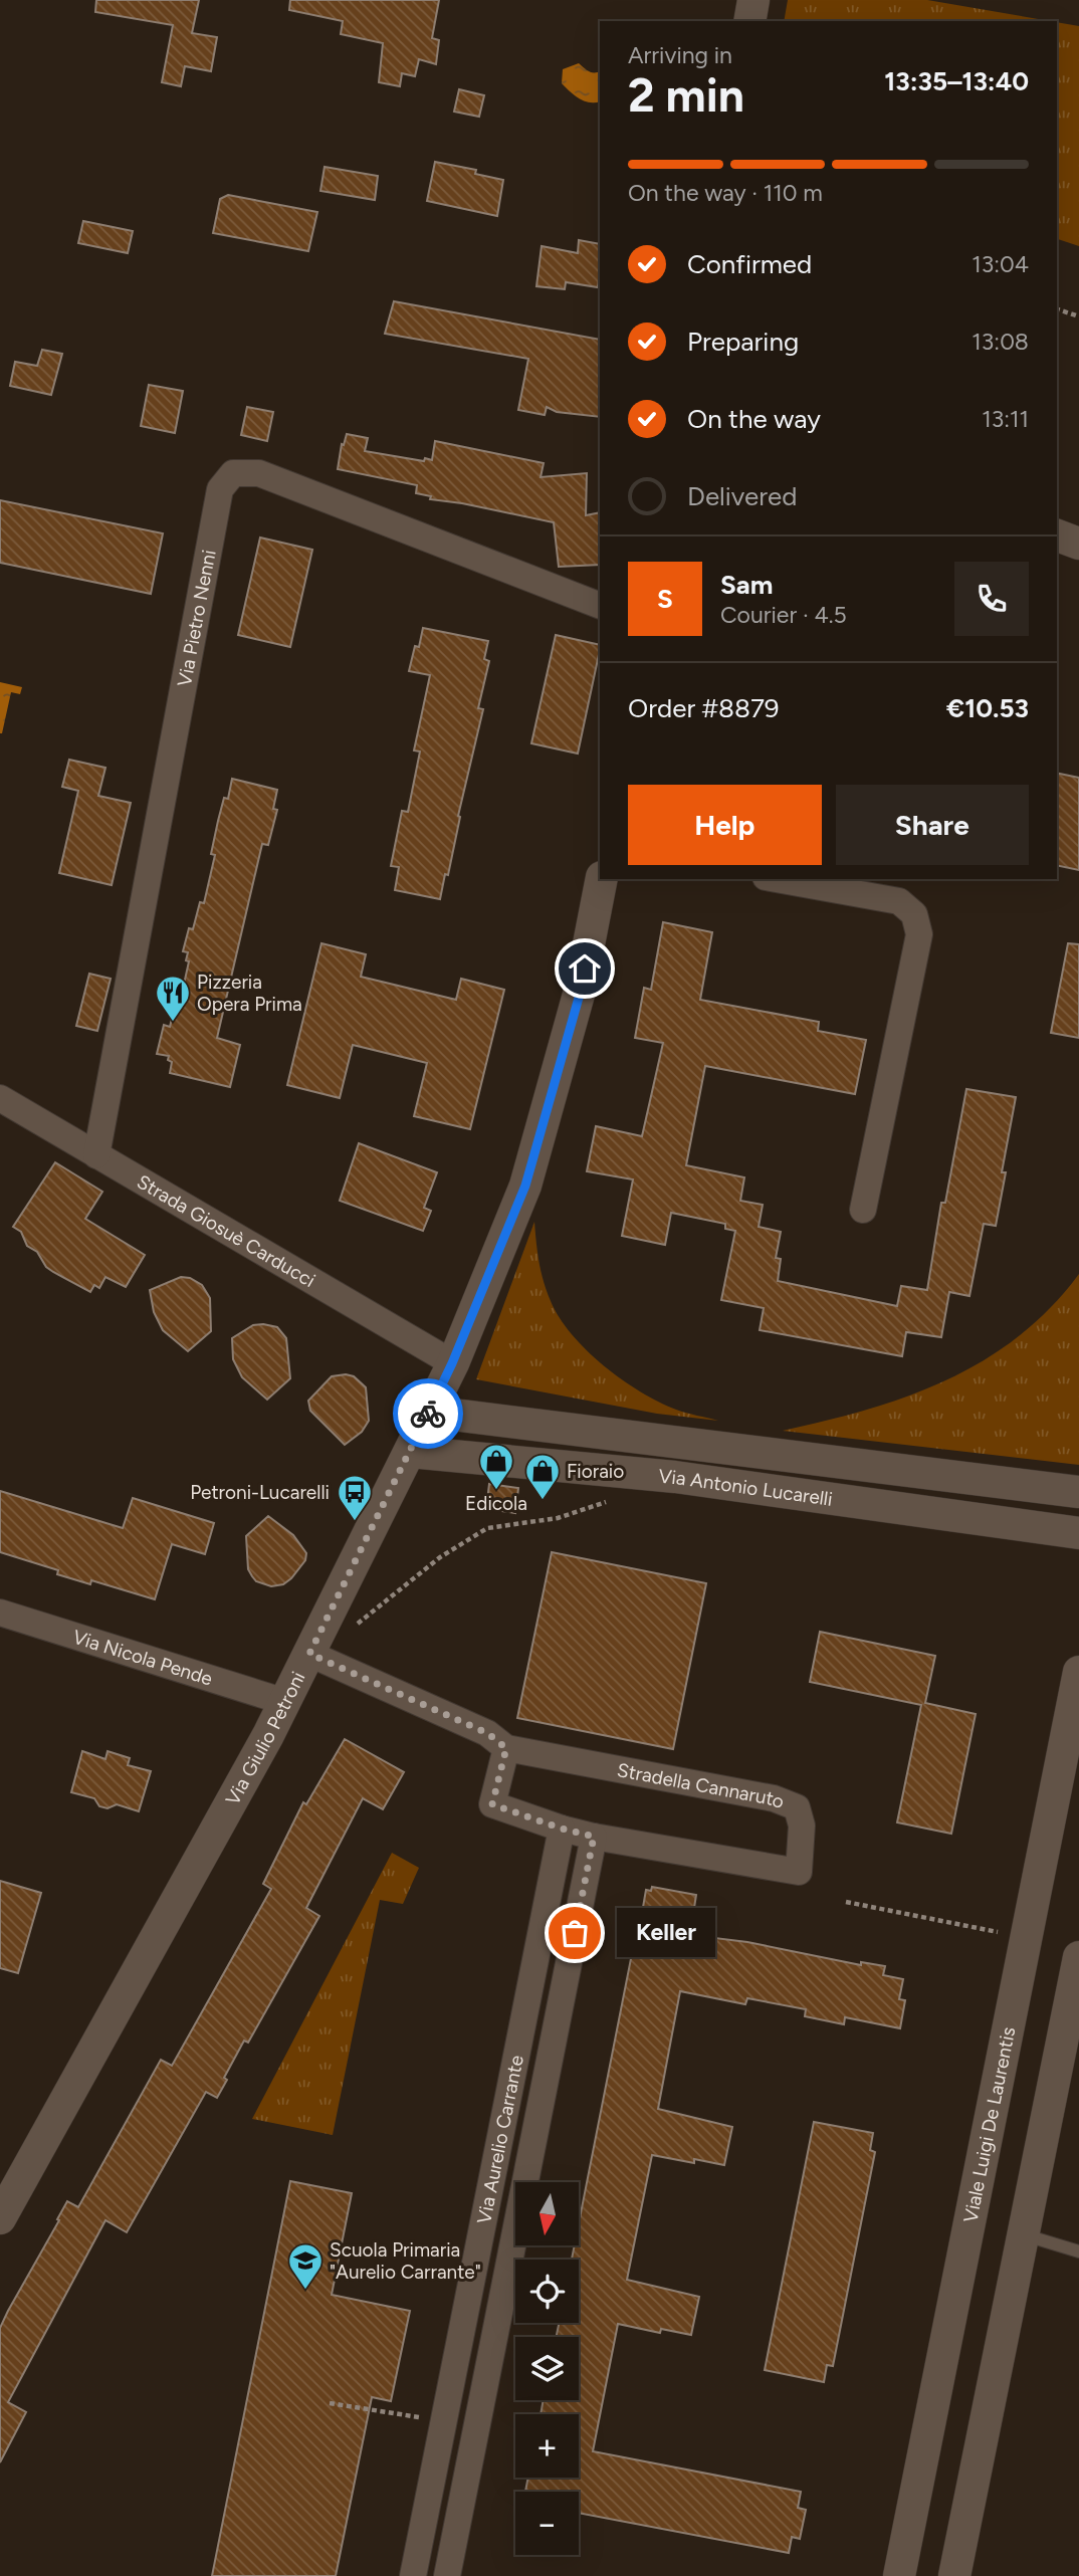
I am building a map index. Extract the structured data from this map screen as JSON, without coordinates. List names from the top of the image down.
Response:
{
  "streets": {
    "street": [
      "Via Pietro Nenni",
      "Strada Giosuè Carducci",
      "Via Antonio Lucarelli",
      "Via Nicola Pende",
      "Via Giulio Petroni",
      "Stradella Cannaruto",
      "Viale Luigi De Laurentis",
      "Via Aurelio Carrante"
    ]
  },
  "crossings": [
    ["Via Pietro Nenni", "Strada Giosuè Carducci"],
    ["Strada Giosuè Carducci", "Via Giulio Petroni"],
    ["Via Antonio Lucarelli", "Via Giulio Petroni"],
    ["Via Nicola Pende", "Via Giulio Petroni"],
    ["Via Giulio Petroni", "Stradella Cannaruto"],
    ["Stradella Cannaruto", "Via Aurelio Carrante"]
  ],
  "places": {
    "restaurant": ["Pizzeria Opera Prima"],
    "shop": ["Edicola", "Fioraio"],
    "bus stop": ["Petroni-Lucarelli"],
    "other": ["Keller"],
    "school or university": ["Scuola Primaria \"Aurelio Carrante\""]
  },
  "north": "bottom",
  "page": {
    "heading": ["2 min", "Arriving in", "13:35–13:40"],
    "panel": [
      "Sam",
      "Courier · 4.5",
      "Order #8879",
      "€10.53"
    ],
    "bar": "On the way · 110 m",
    "list": [
      ["Confirmed", "13:04"],
      ["Preparing", "13:08"],
      ["On the way", "13:11"],
      "Delivered"
    ],
    "round": "S",
    "buttons": ["Help", "Share"],
    "bubble": "Keller",
    "map_buttons": ["+", "−"]
  }
}
